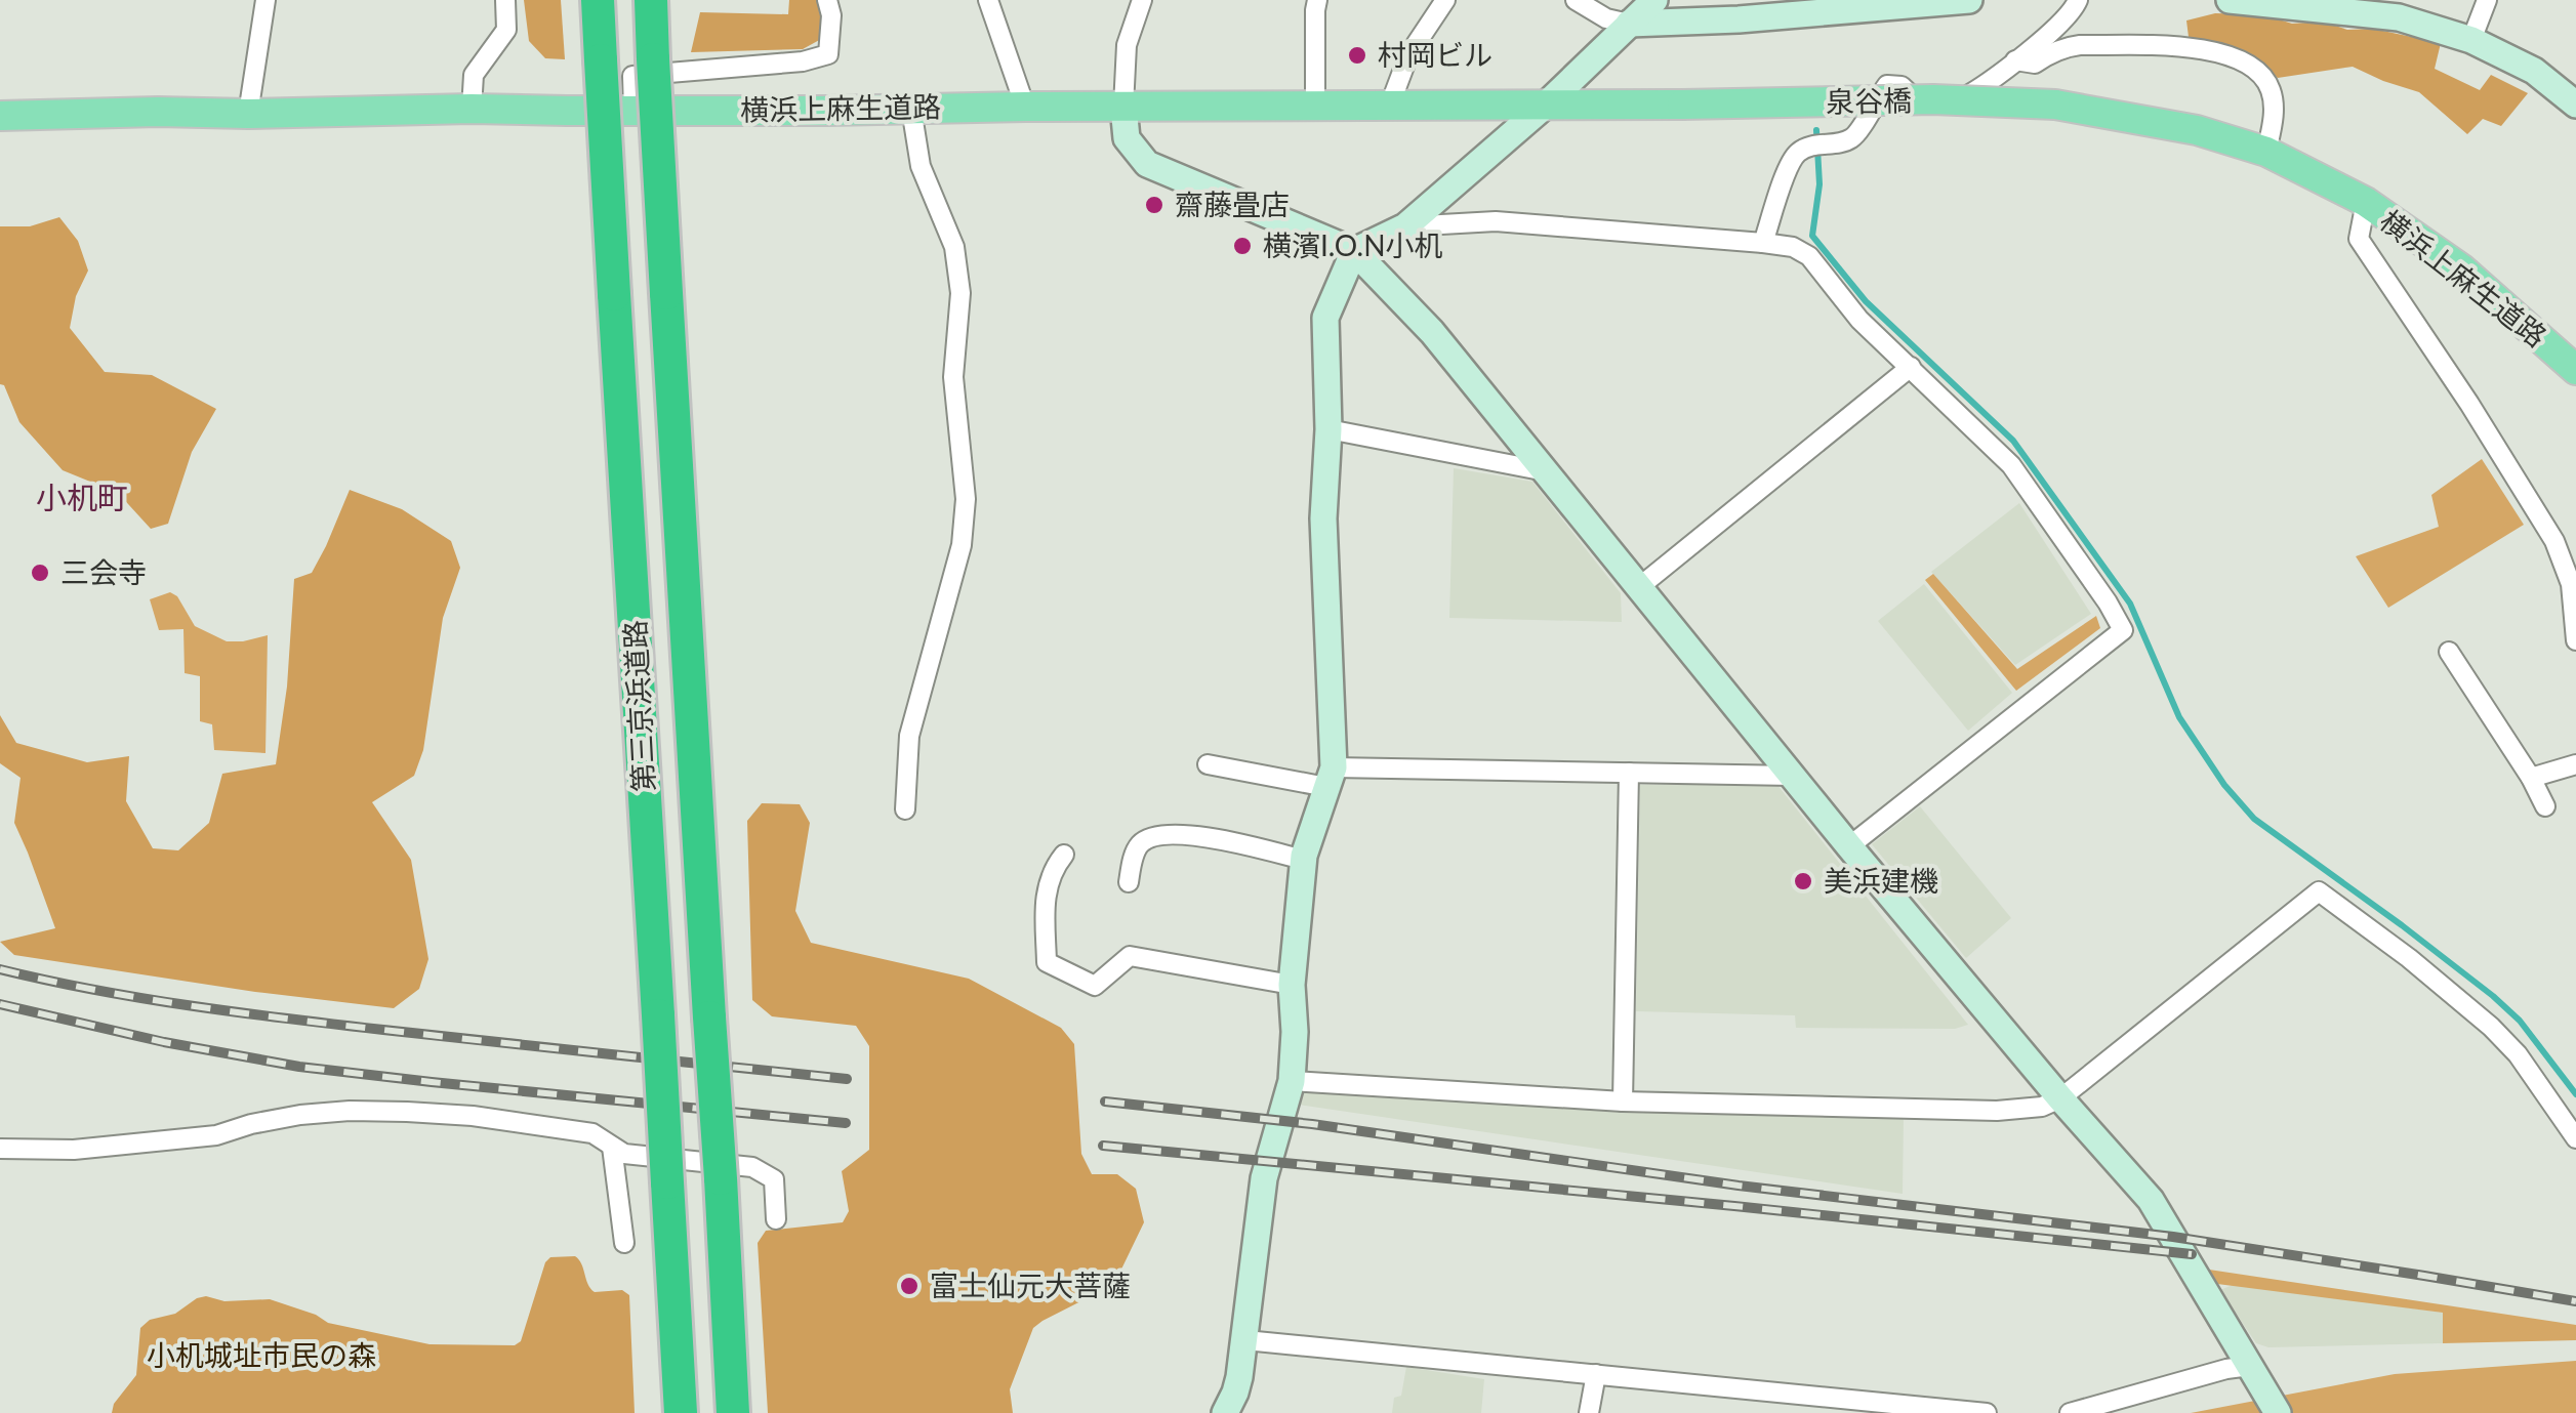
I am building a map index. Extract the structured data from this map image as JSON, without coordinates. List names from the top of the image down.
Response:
{
  "streets": {
    "highway": ["第三京浜道路"],
    "main road": ["泉谷橋", "横浜上麻生道路"]
  },
  "crossings": [
    ["泉谷橋", "横浜上麻生道路"]
  ],
  "districts": ["小机町"],
  "parks": ["小机城址市民の森"],
  "places": [
    "村岡ビル",
    "齋藤畳店",
    "横濱I.O.N小机",
    "三会寺",
    "美浜建機",
    "富士仙元大菩薩"
  ]
}
